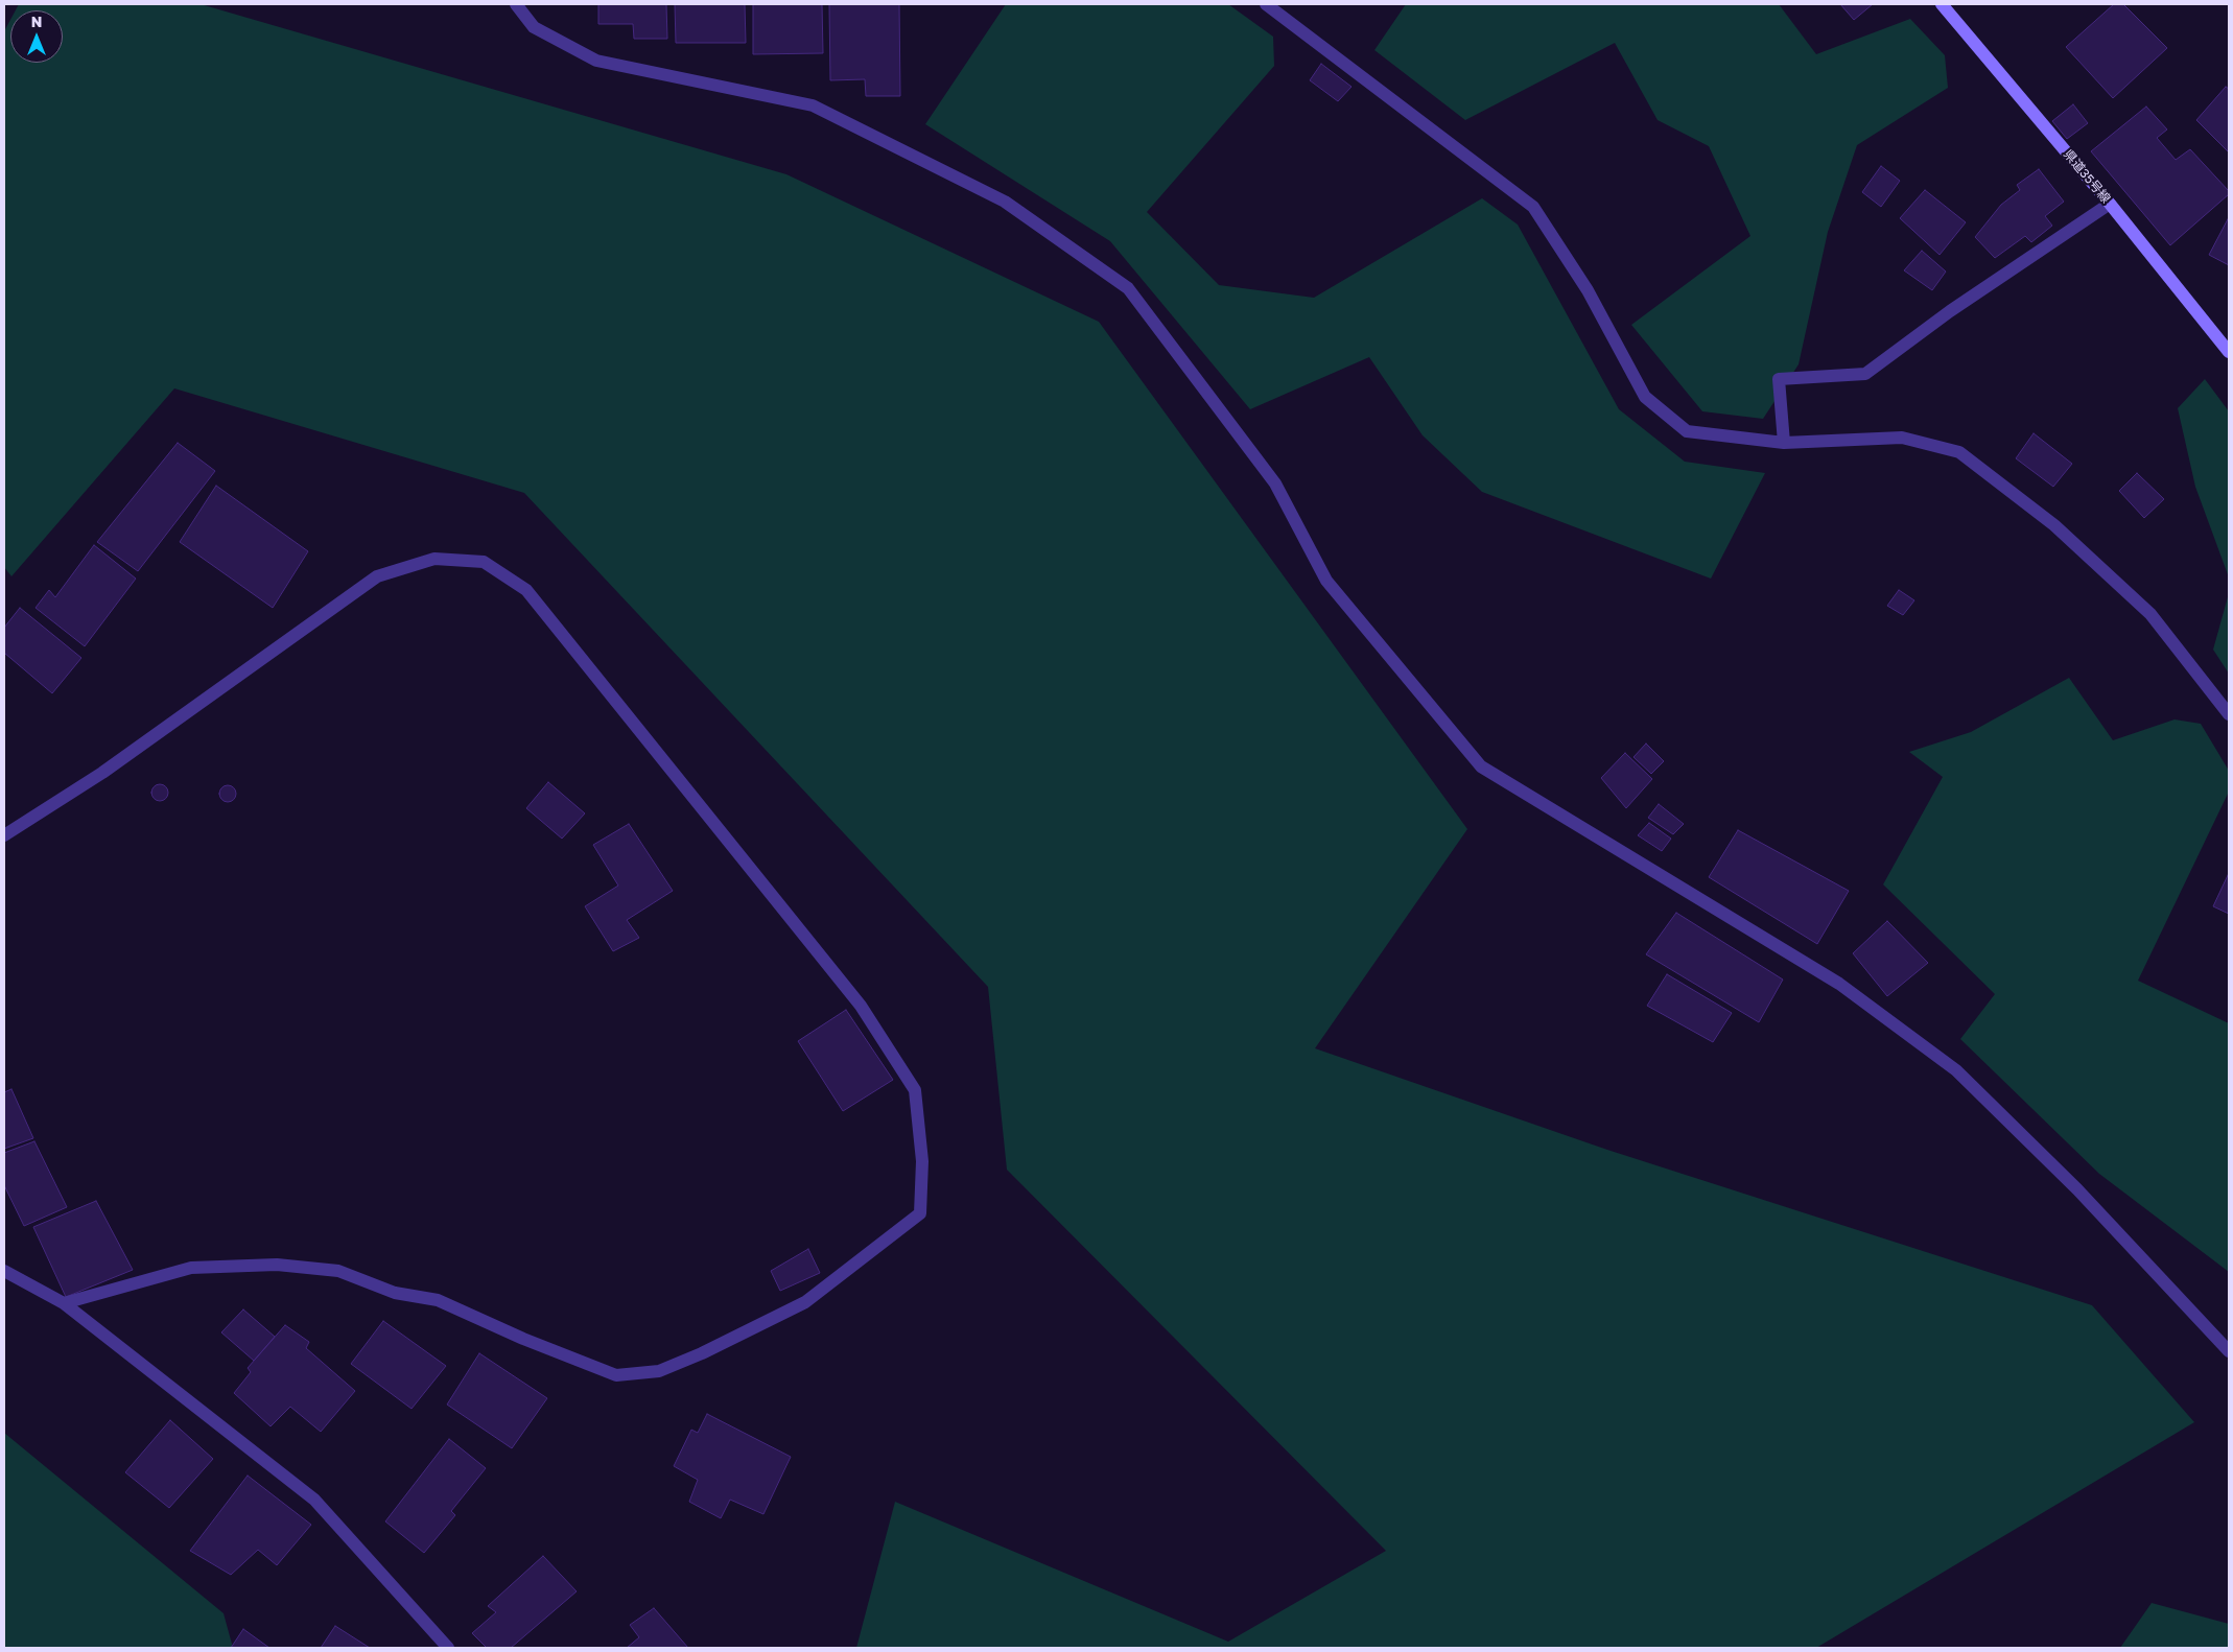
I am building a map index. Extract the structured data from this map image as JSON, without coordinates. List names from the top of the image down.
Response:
{
  "streets": {
    "main road": ["県道35号線"]
  },
  "north": "top"
}
